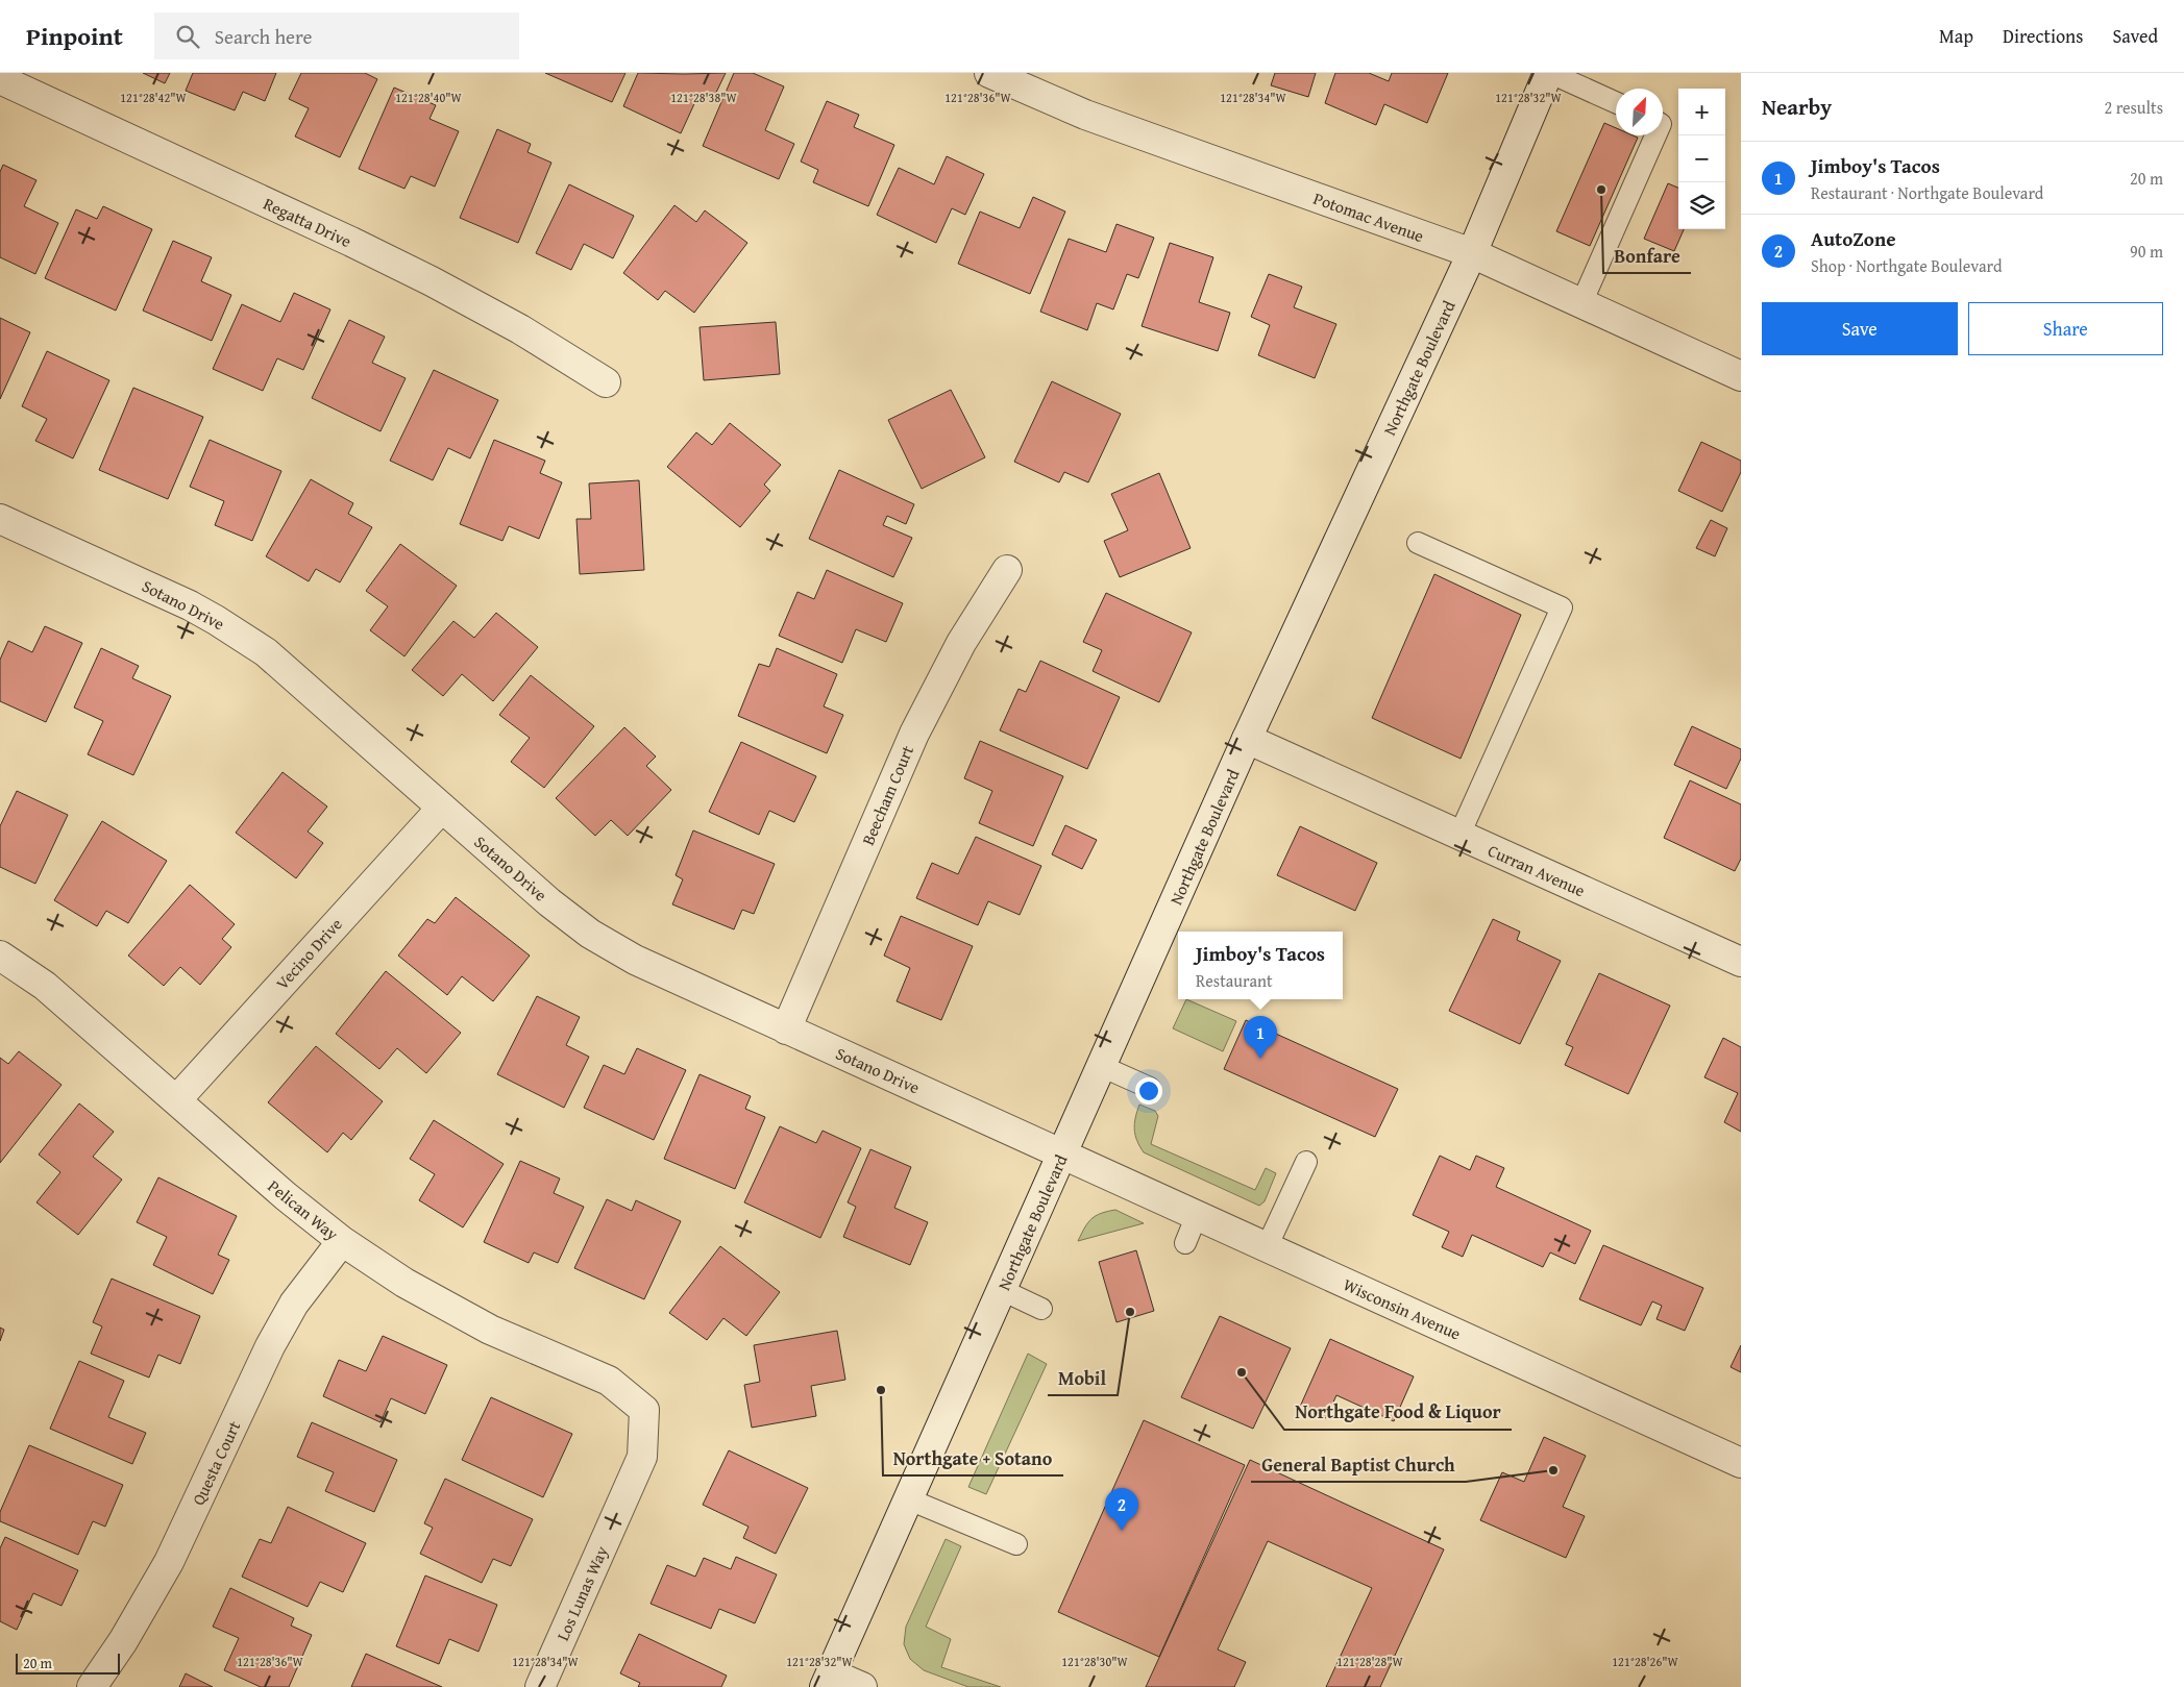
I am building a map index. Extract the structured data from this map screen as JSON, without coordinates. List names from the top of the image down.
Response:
{
  "streets": {
    "street": [
      "Potomac Avenue",
      "Regatta Drive",
      "Northgate Boulevard",
      "Sotano Drive",
      "Beecham Court",
      "Curran Avenue",
      "Vecino Drive",
      "Pelican Way",
      "Wisconsin Avenue",
      "Questa Court",
      "Los Lunas Way"
    ]
  },
  "crossings": [
    ["Potomac Avenue", "Northgate Boulevard"],
    ["Northgate Boulevard", "Sotano Drive"],
    ["Northgate Boulevard", "Curran Avenue"],
    ["Northgate Boulevard", "Wisconsin Avenue"],
    ["Sotano Drive", "Beecham Court"],
    ["Sotano Drive", "Vecino Drive"],
    ["Sotano Drive", "Wisconsin Avenue"],
    ["Vecino Drive", "Pelican Way"],
    ["Pelican Way", "Questa Court"],
    ["Pelican Way", "Los Lunas Way"]
  ],
  "places": [
    "Bonfare",
    "Mobil",
    "Northgate Food & Liquor",
    "Northgate + Sotano",
    "General Baptist Church"
  ],
  "scale_bar": "20 m",
  "north": "top right",
  "page": {
    "header": "Pinpoint",
    "search": "Search here",
    "nav": ["Map", "Directions", "Saved"],
    "heading": ["Nearby", "2 results"],
    "map_buttons": ["+", "−"],
    "list": [
      {
        "mark": "1",
        "name": "Jimboy's Tacos",
        "note": "Restaurant · Northgate Boulevard",
        "value": "20 m"
      },
      {
        "mark": "2",
        "name": "AutoZone",
        "note": "Shop · Northgate Boulevard",
        "value": "90 m"
      }
    ],
    "buttons": ["Save", "Share"],
    "popup": ["Jimboy's Tacos", "Restaurant"],
    "pins": ["1", "2"],
    "scale": "20 m"
  },
  "coordinates": [
    "121°28'42\"W",
    "121°28'40\"W",
    "121°28'38\"W",
    "121°28'36\"W",
    "121°28'34\"W",
    "121°28'32\"W",
    "121°28'30\"W",
    "121°28'28\"W",
    "121°28'26\"W"
  ]
}
